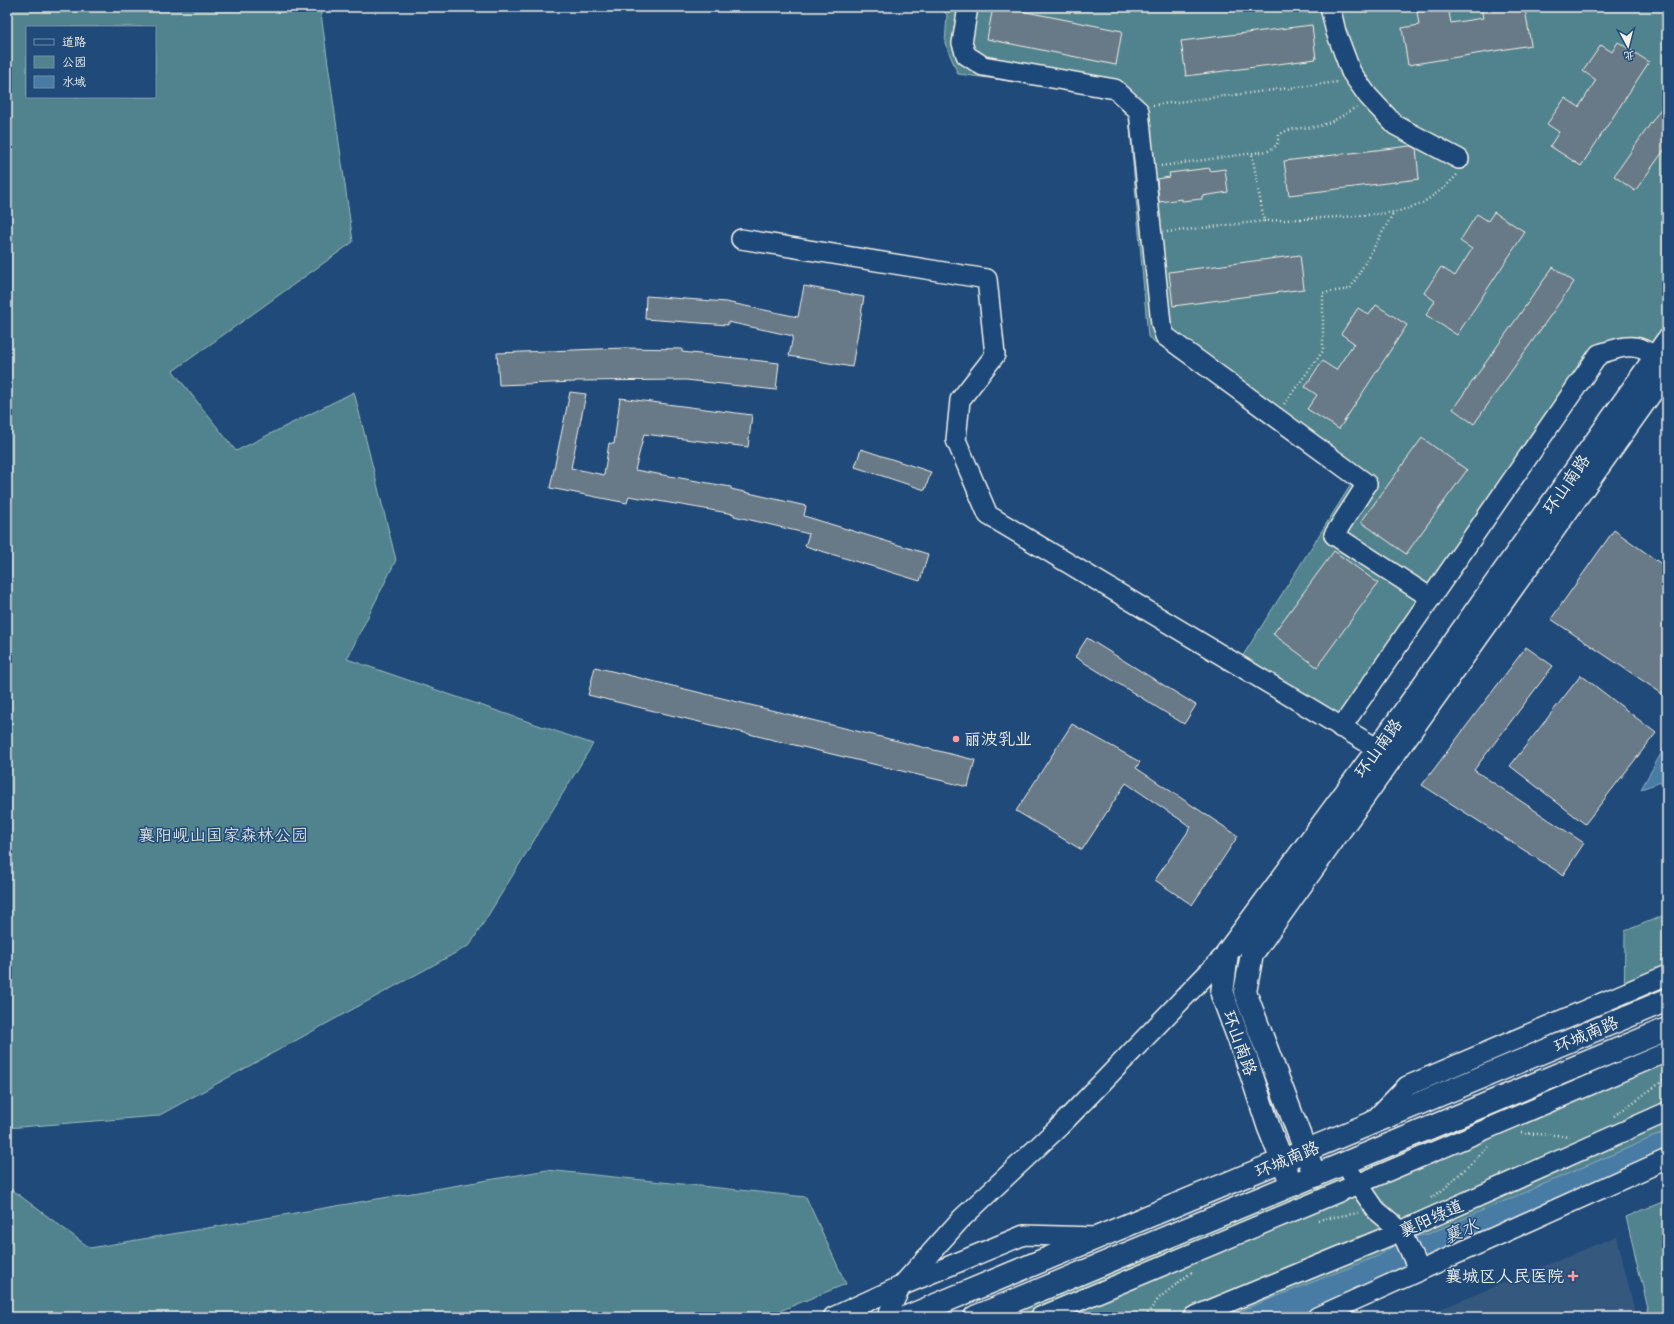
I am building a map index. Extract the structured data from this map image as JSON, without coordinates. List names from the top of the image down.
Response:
{
  "streets": {
    "main road": ["环山南路", "环城南路"],
    "street": ["襄阳绿道"]
  },
  "crossings": [
    ["环山南路", "环城南路"]
  ],
  "water": ["襄水"],
  "parks": ["襄阳岘山国家森林公园"],
  "places": {
    "other": ["丽波乳业"],
    "health": ["襄城区人民医院"]
  },
  "legend": ["道路", "公园", "水域"],
  "north": "bottom"
}
